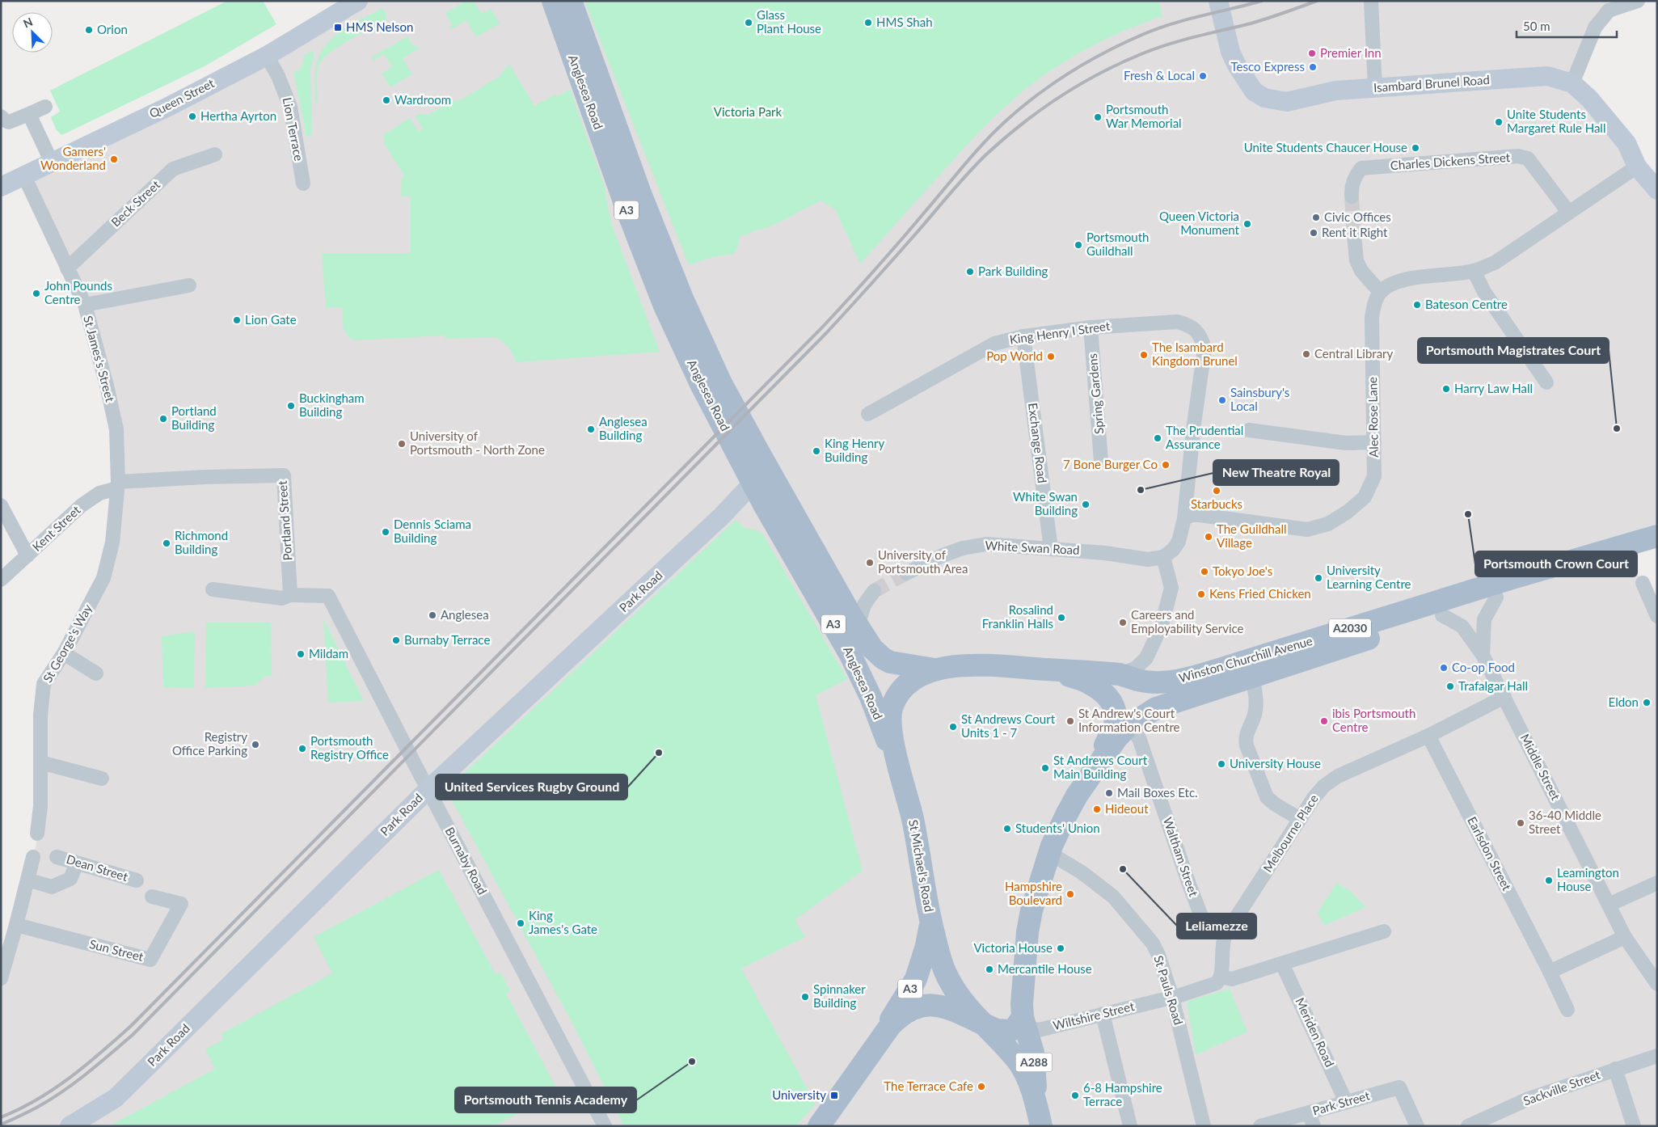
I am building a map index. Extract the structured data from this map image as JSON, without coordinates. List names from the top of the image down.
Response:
{
  "streets": {
    "main road": [
      "Anglesea Road",
      "A3",
      "A2030",
      "Winston Churchill Avenue",
      "St Michael's Road",
      "A288"
    ],
    "street": [
      "Isambard Brunel Road",
      "Queen Street",
      "Lion Terrace",
      "Charles Dickens Street",
      "Beck Street",
      "King Henry I Street",
      "St James's Street",
      "Spring Gardens",
      "Alec Rose Lane",
      "Exchange Road",
      "Portland Street",
      "Kent Street",
      "White Swan Road",
      "Park Road",
      "St George's Way",
      "Middle Street",
      "Melbourne Place",
      "Earlsdon Street",
      "Waltham Street",
      "Burnaby Road",
      "Dean Street",
      "Sun Street",
      "St Pauls Road",
      "Wiltshire Street",
      "Meriden Road",
      "Sackville Street",
      "Park Street"
    ]
  },
  "crossings": [
    ["Anglesea Road", "A3"],
    ["Anglesea Road", "Park Road"],
    ["Anglesea Road", "St Michael's Road"],
    ["Queen Street", "Lion Terrace"],
    ["Queen Street", "St James's Street"],
    ["Beck Street", "St James's Street"],
    ["A3", "Winston Churchill Avenue"],
    ["A3", "St Michael's Road"],
    ["A3", "St Pauls Road"],
    ["A3", "Wiltshire Street"],
    ["A3", "A288"],
    ["King Henry I Street", "Spring Gardens"],
    ["King Henry I Street", "Alec Rose Lane"],
    ["King Henry I Street", "Exchange Road"],
    ["St James's Street", "Portland Street"],
    ["St James's Street", "Kent Street"],
    ["St James's Street", "St George's Way"],
    ["Exchange Road", "White Swan Road"],
    ["Portland Street", "Kent Street"],
    ["Portland Street", "St George's Way"],
    ["Portland Street", "Burnaby Road"],
    ["Kent Street", "St George's Way"],
    ["Park Road", "Burnaby Road"],
    ["Winston Churchill Avenue", "Middle Street"],
    ["Winston Churchill Avenue", "Waltham Street"],
    ["Middle Street", "Melbourne Place"],
    ["Melbourne Place", "Earlsdon Street"],
    ["Melbourne Place", "Waltham Street"],
    ["Melbourne Place", "Wiltshire Street"],
    ["St Michael's Road", "A288"],
    ["St Pauls Road", "Wiltshire Street"],
    ["Wiltshire Street", "A288"],
    ["Meriden Road", "Park Street"]
  ],
  "parks": ["Victoria Park"],
  "places": {
    "other": [
      "Glass Plant House",
      "HMS Shah",
      "Orion",
      "Premier Inn",
      "Tesco Express",
      "Fresh & Local",
      "Wardroom",
      "Hertha Ayrton",
      "Portsmouth War Memorial",
      "Unite Students Margaret Rule Hall",
      "Unite Students Chaucer House",
      "Gamers' Wonderland",
      "Civic Offices",
      "Queen Victoria Monument",
      "Rent it Right",
      "Portsmouth Guildhall",
      "Park Building",
      "John Pounds Centre",
      "Bateson Centre",
      "Lion Gate",
      "Central Library",
      "The Isambard Kingdom Brunel",
      "Pop World",
      "Harry Law Hall",
      "Sainsbury's Local",
      "Buckingham Building",
      "Portland Building",
      "Portsmouth Magistrates Court",
      "Anglesea Building",
      "The Prudential Assurance",
      "University of Portsmouth - North Zone",
      "King Henry Building",
      "7 Bone Burger Co",
      "New Theatre Royal",
      "Starbucks",
      "White Swan Building",
      "Portsmouth Crown Court",
      "Dennis Sciama Building",
      "The Guildhall Village",
      "Richmond Building",
      "University of Portsmouth Area",
      "Tokyo Joe's",
      "University Learning Centre",
      "Kens Fried Chicken",
      "Anglesea",
      "Rosalind Franklin Halls",
      "Careers and Employability Service",
      "Burnaby Terrace",
      "Mildam",
      "Co-op Food",
      "Trafalgar Hall",
      "Eldon",
      "St Andrew's Court Information Centre",
      "ibis Portsmouth Centre",
      "St Andrews Court Units 1 - 7",
      "Registry Office Parking",
      "Portsmouth Registry Office",
      "United Services Rugby Ground",
      "University House",
      "St Andrews Court Main Building",
      "Mail Boxes Etc.",
      "Hideout",
      "36-40 Middle Street",
      "Students' Union",
      "Leliamezze",
      "Leamington House",
      "Hampshire Boulevard",
      "King James's Gate",
      "Victoria House",
      "Mercantile House",
      "Spinnaker Building",
      "Portsmouth Tennis Academy",
      "The Terrace Cafe",
      "6-8 Hampshire Terrace"
    ],
    "transit": ["HMS Nelson", "University"]
  },
  "scale_bar": "50 m",
  "north": "top left"
}
